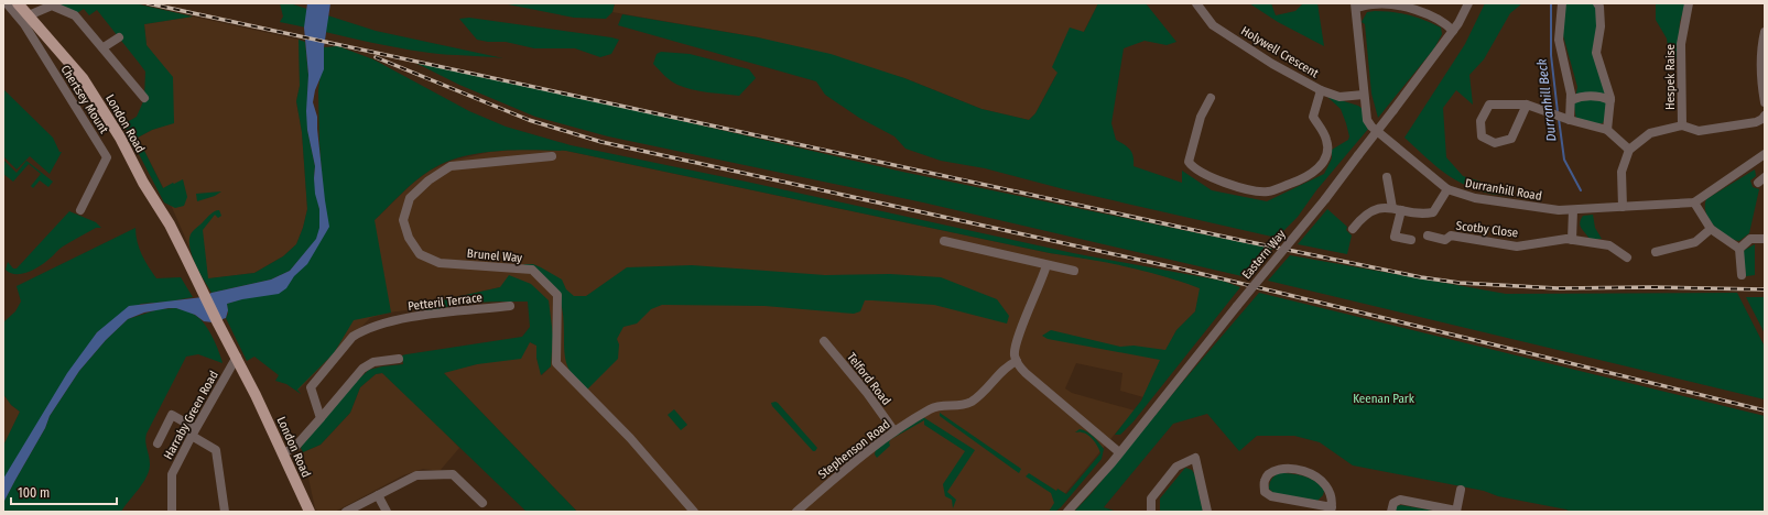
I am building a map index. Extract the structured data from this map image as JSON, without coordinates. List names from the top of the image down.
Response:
{
  "streets": {
    "main road": ["London Road"],
    "street": [
      "Holywell Crescent",
      "Hespek Raise",
      "Chertsey Mount",
      "Durranhill Road",
      "Scotby Close",
      "Eastern Way",
      "Brunel Way",
      "Petteril Terrace",
      "Telford Road",
      "Harraby Green Road",
      "Stephenson Road"
    ]
  },
  "crossings": [
    ["Holywell Crescent", "Durranhill Road"],
    ["London Road", "Harraby Green Road"],
    ["Telford Road", "Stephenson Road"]
  ],
  "water": ["Durranhill Beck"],
  "parks": ["Keenan Park"],
  "scale_bar": "100 m"
}
